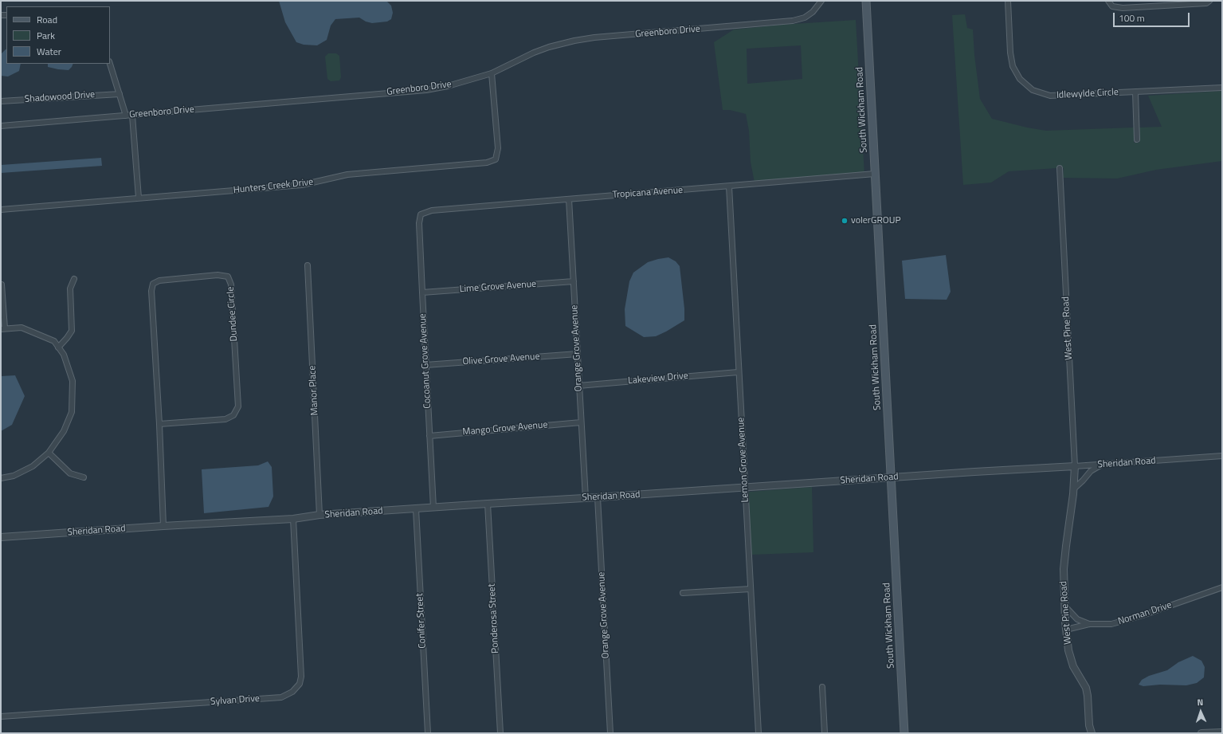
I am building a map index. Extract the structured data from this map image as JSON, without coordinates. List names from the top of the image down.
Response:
{
  "streets": {
    "main road": ["South Wickham Road"],
    "street": [
      "Greenboro Drive",
      "Idlewylde Circle",
      "Shadowood Drive",
      "Hunters Creek Drive",
      "Tropicana Avenue",
      "Lime Grove Avenue",
      "Dundee Circle",
      "West Pine Road",
      "Orange Grove Avenue",
      "Olive Grove Avenue",
      "Cocoanut Grove Avenue",
      "Lakeview Drive",
      "Manor Place",
      "Mango Grove Avenue",
      "Lemon Grove Avenue",
      "Sheridan Road",
      "Norman Drive",
      "Ponderosa Street",
      "Conifer Street",
      "Sylvan Drive"
    ]
  },
  "crossings": [
    ["Greenboro Drive", "Hunters Creek Drive"],
    ["South Wickham Road", "Tropicana Avenue"],
    ["South Wickham Road", "Sheridan Road"],
    ["Tropicana Avenue", "Orange Grove Avenue"],
    ["Tropicana Avenue", "Cocoanut Grove Avenue"],
    ["Tropicana Avenue", "Lemon Grove Avenue"],
    ["Lime Grove Avenue", "Orange Grove Avenue"],
    ["Lime Grove Avenue", "Cocoanut Grove Avenue"],
    ["Dundee Circle", "Sheridan Road"],
    ["West Pine Road", "Sheridan Road"],
    ["West Pine Road", "Norman Drive"],
    ["Orange Grove Avenue", "Olive Grove Avenue"],
    ["Orange Grove Avenue", "Lakeview Drive"],
    ["Orange Grove Avenue", "Mango Grove Avenue"],
    ["Orange Grove Avenue", "Sheridan Road"],
    ["Olive Grove Avenue", "Cocoanut Grove Avenue"],
    ["Cocoanut Grove Avenue", "Mango Grove Avenue"],
    ["Cocoanut Grove Avenue", "Sheridan Road"],
    ["Lakeview Drive", "Lemon Grove Avenue"],
    ["Manor Place", "Sheridan Road"],
    ["Lemon Grove Avenue", "Sheridan Road"],
    ["Sheridan Road", "Ponderosa Street"],
    ["Sheridan Road", "Conifer Street"],
    ["Sheridan Road", "Sylvan Drive"]
  ],
  "places": ["volerGROUP"],
  "legend": ["Road", "Park", "Water"],
  "scale_bar": "100 m",
  "north": "top"
}
